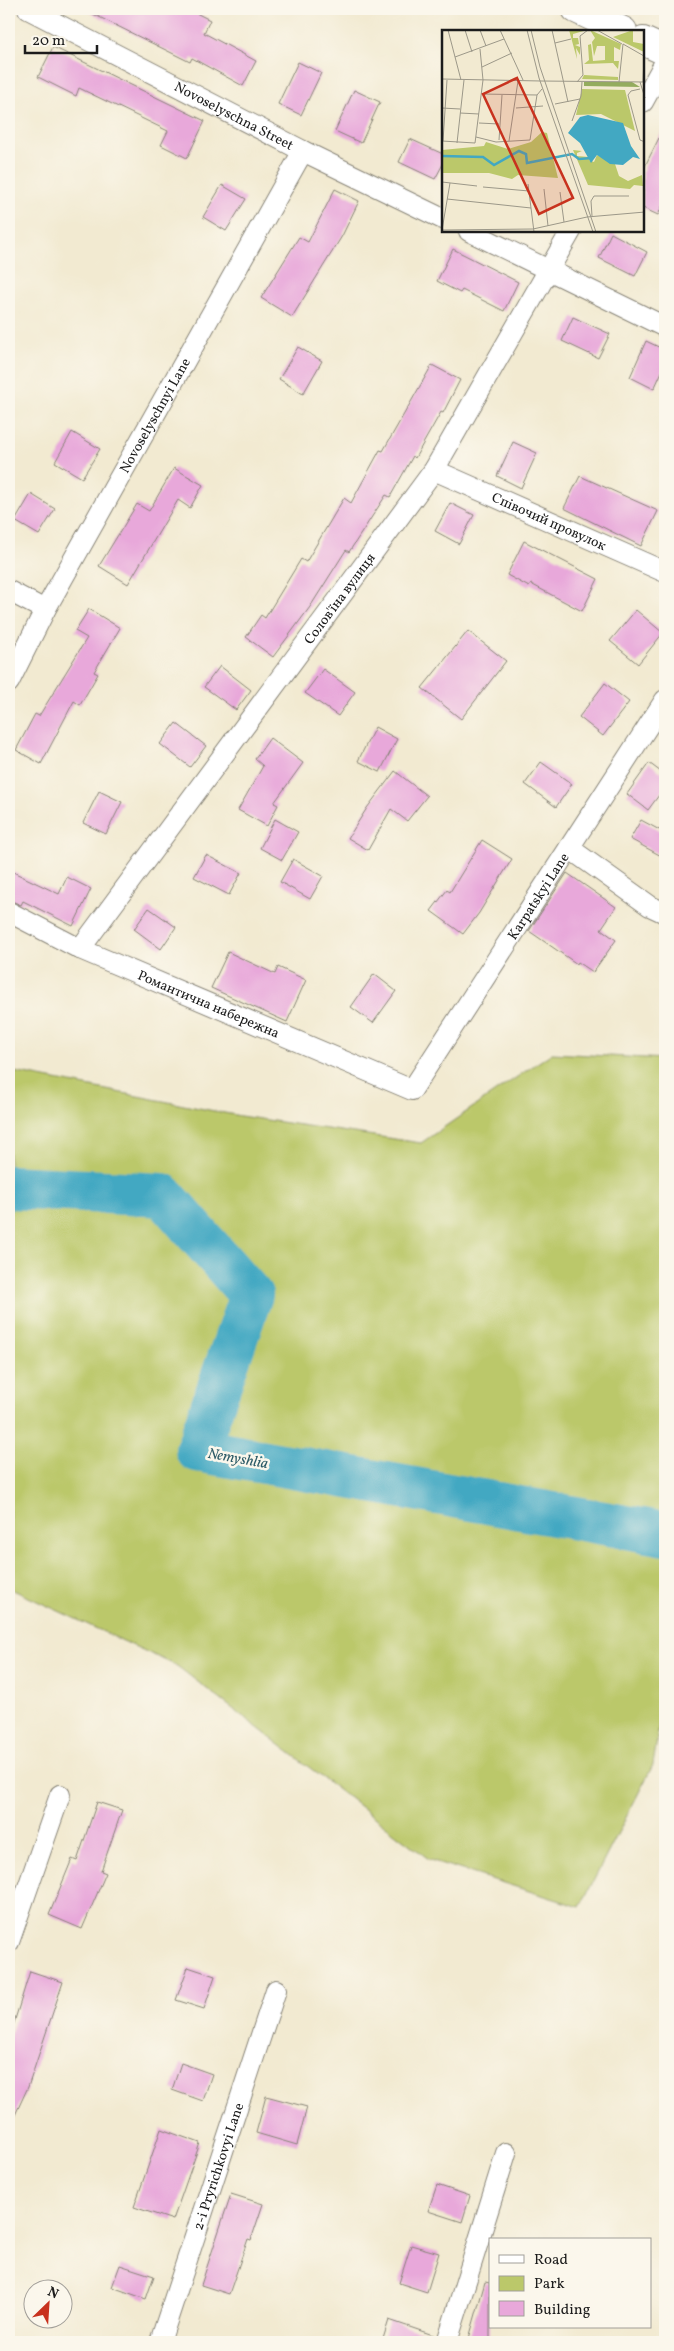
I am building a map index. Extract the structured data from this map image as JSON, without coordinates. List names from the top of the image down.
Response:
{
  "streets": {
    "street": [
      "Novoselyschna Street",
      "Novoselyschnyi Lane",
      "Співочий провулок",
      "Солов'їна вулиця",
      "Karpatskyi Lane",
      "Романтична набережна",
      "2-i Pryrichkovyi Lane"
    ]
  },
  "crossings": [
    ["Novoselyschna Street", "Novoselyschnyi Lane"],
    ["Співочий провулок", "Солов'їна вулиця"],
    ["Солов'їна вулиця", "Романтична набережна"],
    ["Karpatskyi Lane", "Романтична набережна"]
  ],
  "water": ["Nemyshlia"],
  "legend": ["Road", "Park", "Building"],
  "scale_bar": "20 m",
  "north": "top right"
}
